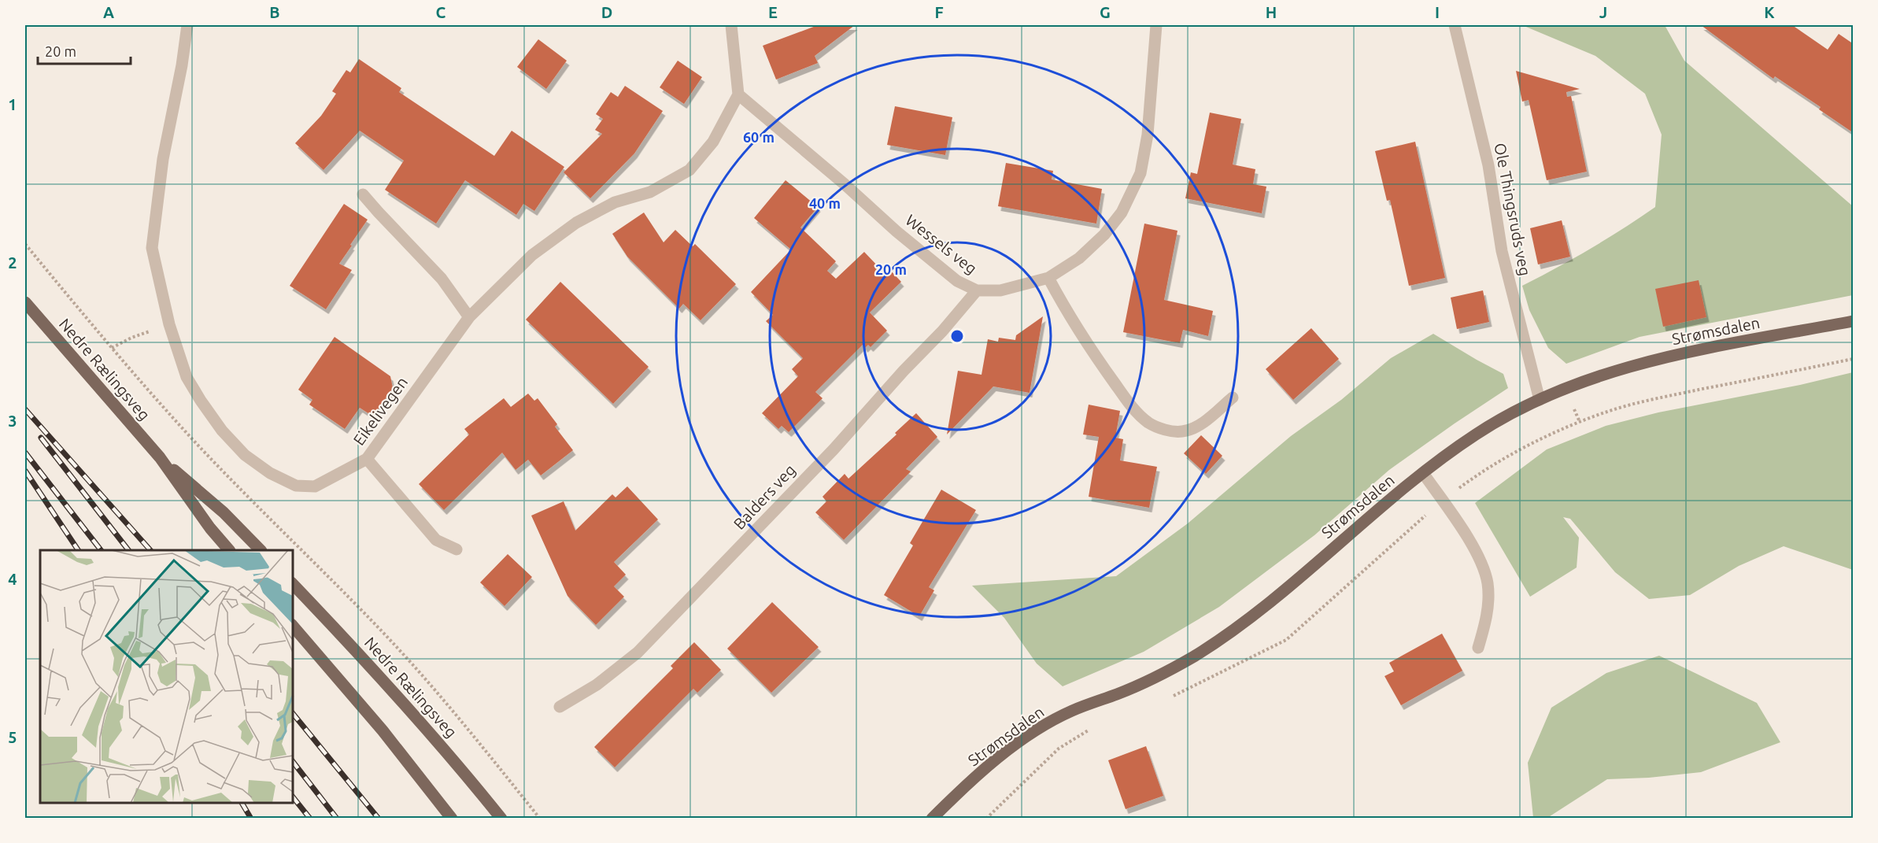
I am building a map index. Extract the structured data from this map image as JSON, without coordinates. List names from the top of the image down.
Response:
{
  "streets": {
    "main road": ["Strømsdalen", "Nedre Rælingsveg"],
    "street": [
      "Ole Thingsruds veg",
      "Wessels veg",
      "Eikelivegen",
      "Balders veg"
    ]
  },
  "crossings": [
    ["Ole Thingsruds veg", "Strømsdalen"],
    ["Wessels veg", "Eikelivegen"],
    ["Wessels veg", "Balders veg"]
  ],
  "scale_bar": "20 m",
  "grid": {
    "columns": [
      "A",
      "B",
      "C",
      "D",
      "E",
      "F",
      "G",
      "H",
      "I",
      "J",
      "K"
    ],
    "rows": [
      "1",
      "2",
      "3",
      "4",
      "5"
    ]
  },
  "rings": ["60 m", "40 m", "20 m"]
}
